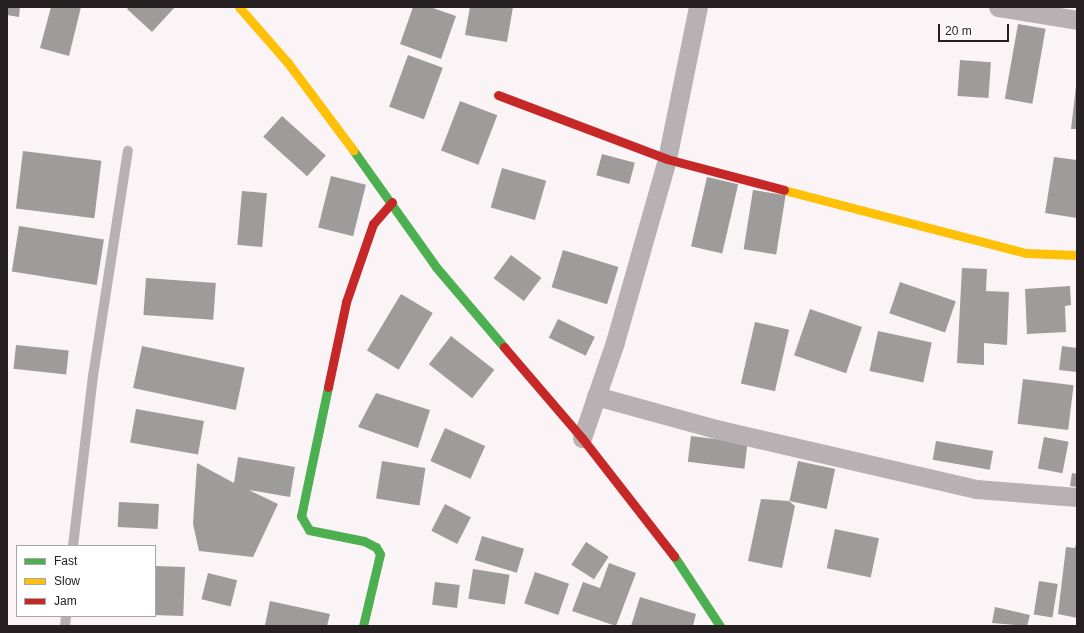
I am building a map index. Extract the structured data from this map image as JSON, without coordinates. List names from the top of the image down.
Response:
{
  "legend": ["Fast", "Slow", "Jam"],
  "scale_bar": "20 m"
}
